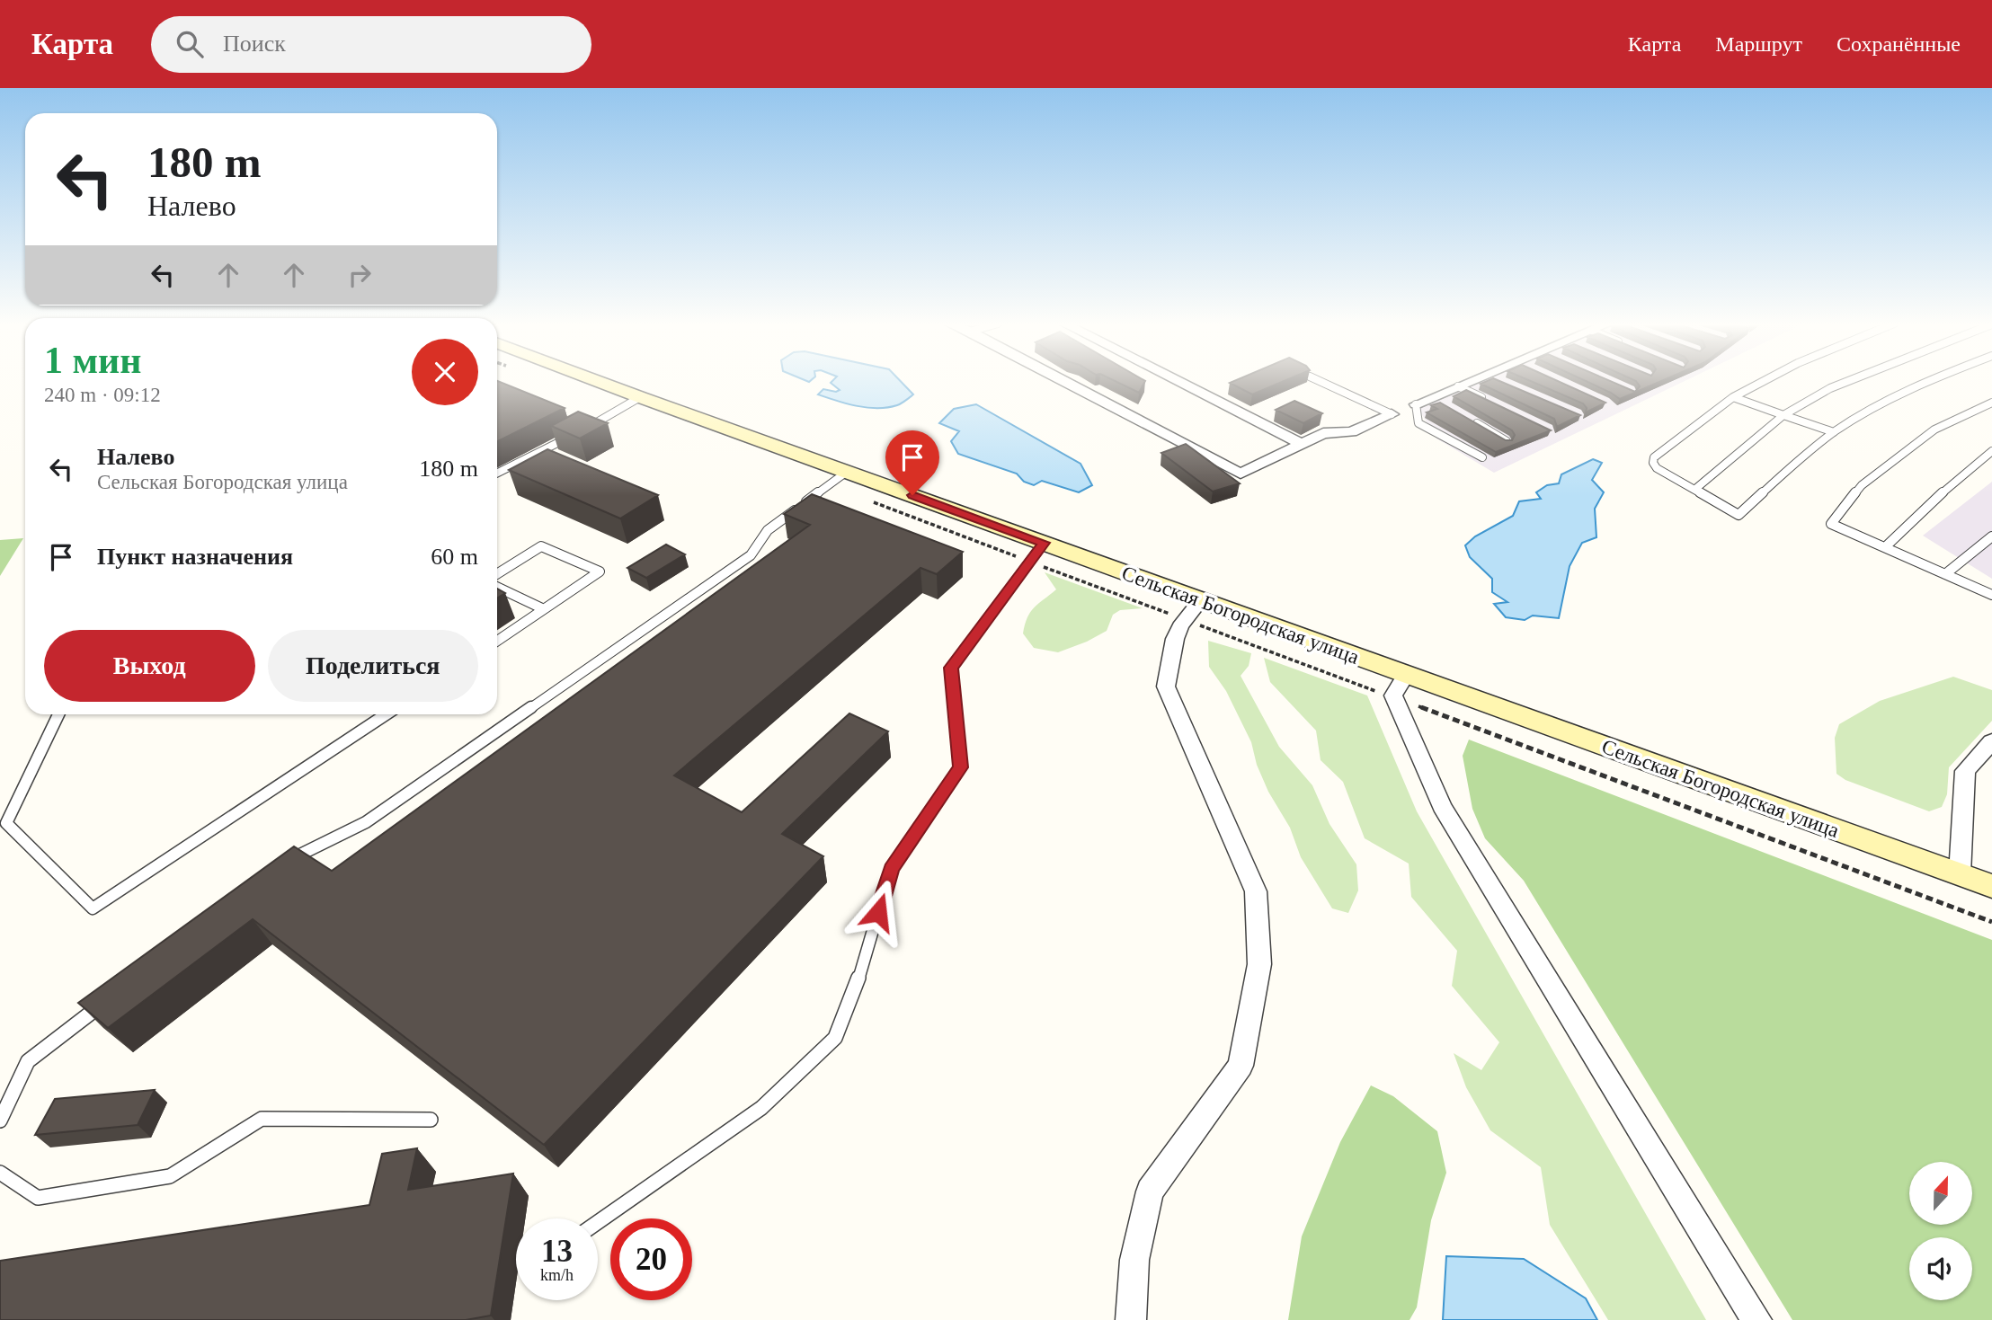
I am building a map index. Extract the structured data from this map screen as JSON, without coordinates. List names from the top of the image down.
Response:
{
  "streets": {
    "main road": ["Сельская Богородская улица"]
  },
  "north": "top",
  "page": {
    "header": "Карта",
    "search": "Поиск",
    "nav": ["Карта", "Маршрут", "Сохранённые"],
    "turn": ["180 m", "Налево"],
    "heading": ["1 мин", "240 m · 09:12"],
    "list": [
      {
        "name": "Налево",
        "note": "Сельская Богородская улица",
        "value": "180 m"
      },
      {
        "name": "Пункт назначения",
        "value": "60 m"
      }
    ],
    "buttons": ["Выход", "Поделиться"],
    "speed": "13 km/h",
    "limit": "20"
  }
}
